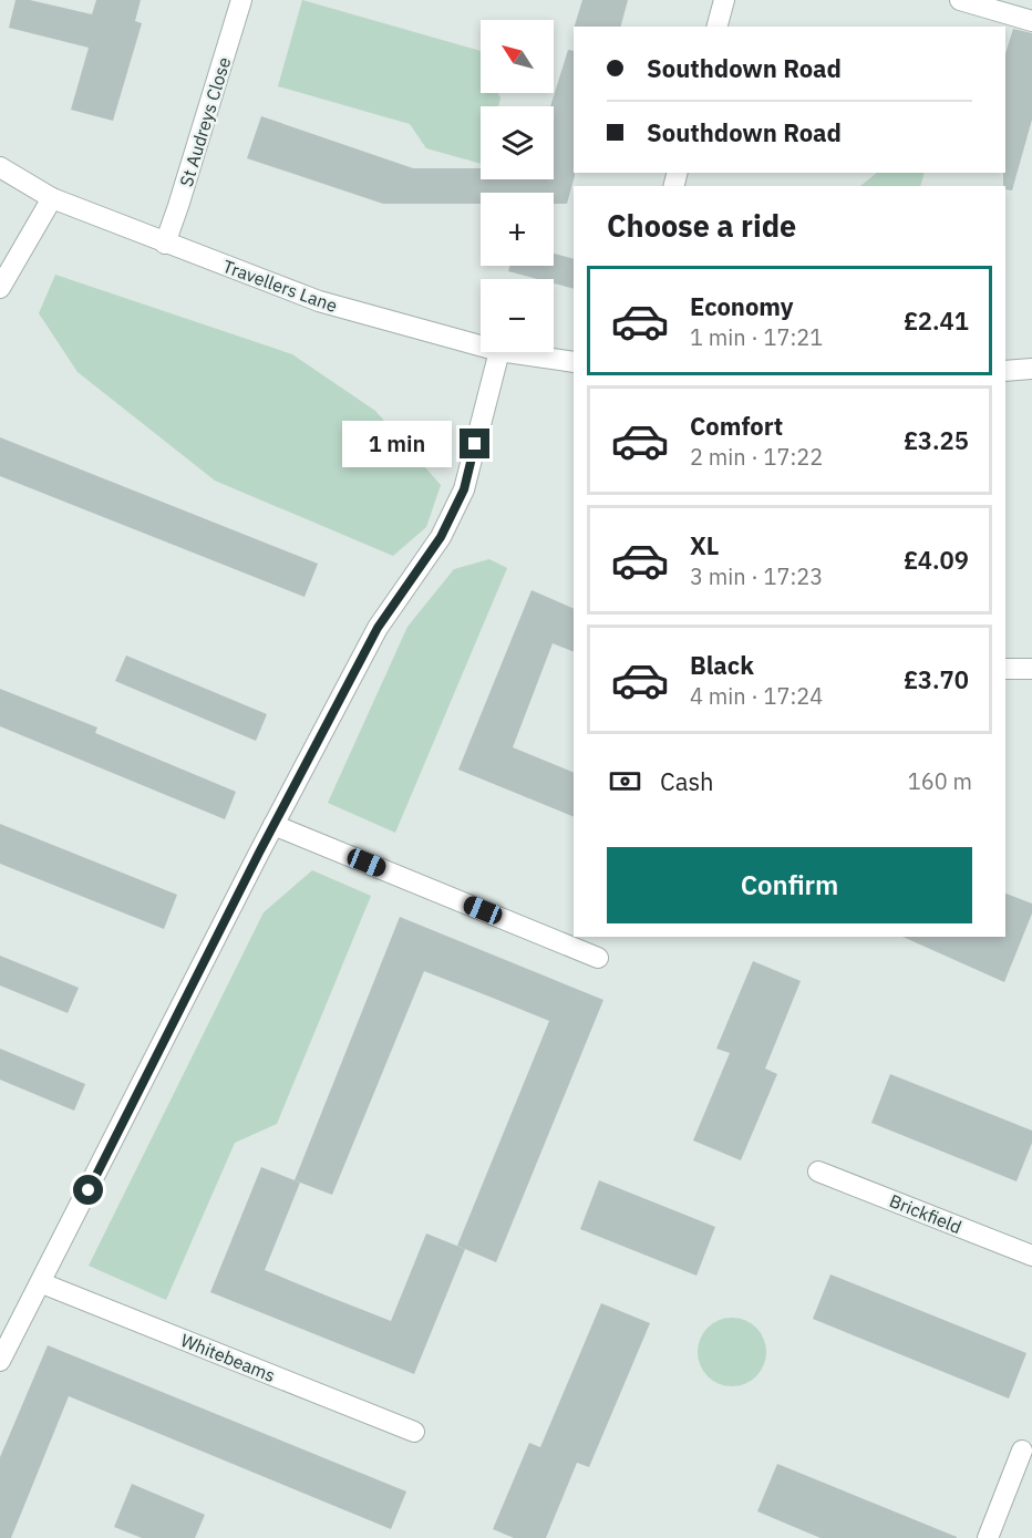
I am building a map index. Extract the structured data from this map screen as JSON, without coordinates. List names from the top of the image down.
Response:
{
  "streets": {
    "street": [
      "St Audreys Close",
      "Travellers Lane",
      "Brickfield",
      "Whitebeams"
    ]
  },
  "crossings": [
    ["St Audreys Close", "Travellers Lane"]
  ],
  "north": "top left",
  "page": {
    "map_buttons": ["+", "−"],
    "banner": ["Southdown Road", "Southdown Road"],
    "heading": "Choose a ride",
    "list": [
      {
        "name": "Economy",
        "note": "1 min · 17:21",
        "value": "£2.41"
      },
      {
        "name": "Comfort",
        "note": "2 min · 17:22",
        "value": "£3.25"
      },
      {
        "name": "XL",
        "note": "3 min · 17:23",
        "value": "£4.09"
      },
      {
        "name": "Black",
        "note": "4 min · 17:24",
        "value": "£3.70"
      }
    ],
    "bubble": "1 min",
    "pay": ["Cash", "160 m"],
    "buttons": "Confirm"
  }
}
